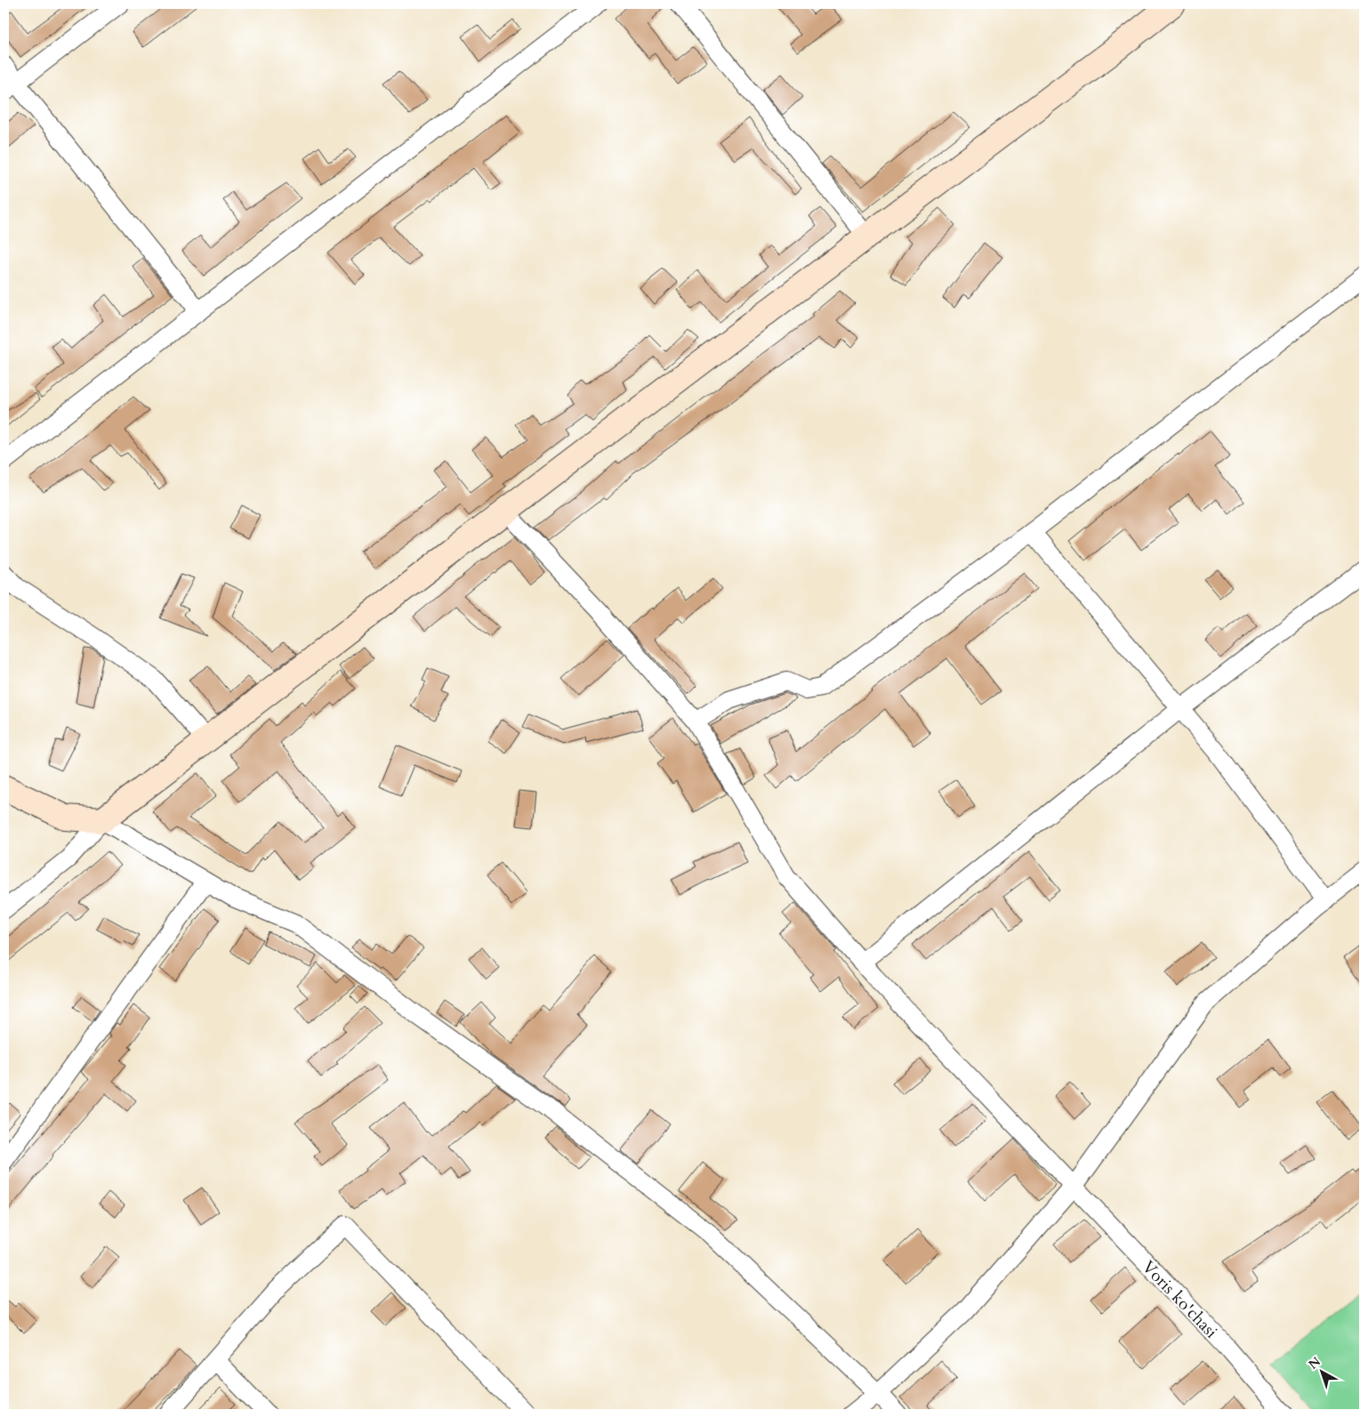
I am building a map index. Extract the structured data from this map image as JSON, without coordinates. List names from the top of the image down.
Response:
{
  "streets": {
    "street": ["Voris ko'chasi"]
  },
  "north": "top left"
}
